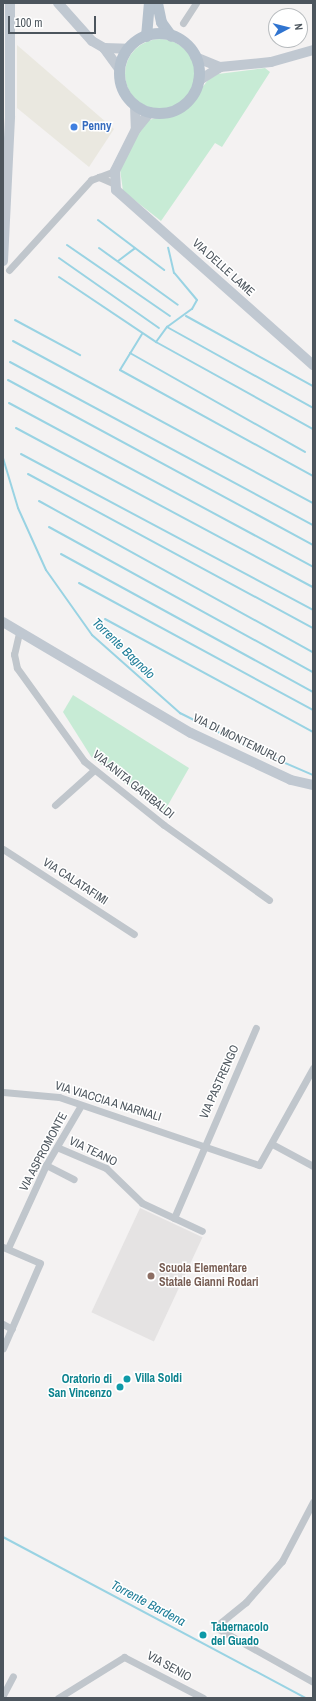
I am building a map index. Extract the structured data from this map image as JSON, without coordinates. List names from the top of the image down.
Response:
{
  "streets": {
    "street": [
      "VIA DELLE LAME",
      "VIA DI MONTEMURLO",
      "VIA ANITA GARIBALDI",
      "VIA CALATAFIMI",
      "VIA PASTRENGO",
      "VIA VIACCIA A NARNALI",
      "VIA ASPROMONTE",
      "VIA TEANO",
      "VIA SENIO"
    ]
  },
  "crossings": [
    ["VIA DI MONTEMURLO", "VIA ANITA GARIBALDI"],
    ["VIA PASTRENGO", "VIA VIACCIA A NARNALI"],
    ["VIA VIACCIA A NARNALI", "VIA ASPROMONTE"],
    ["VIA ASPROMONTE", "VIA TEANO"]
  ],
  "water": ["Torrente Bagnolo", "Torrente Bardena"],
  "places": [
    "Penny",
    "Scuola Elementare Statale Gianni Rodari",
    "Villa Soldi",
    "Oratorio di San Vincenzo",
    "Tabernacolo del Guado"
  ],
  "scale_bar": "100 m",
  "north": "right"
}
